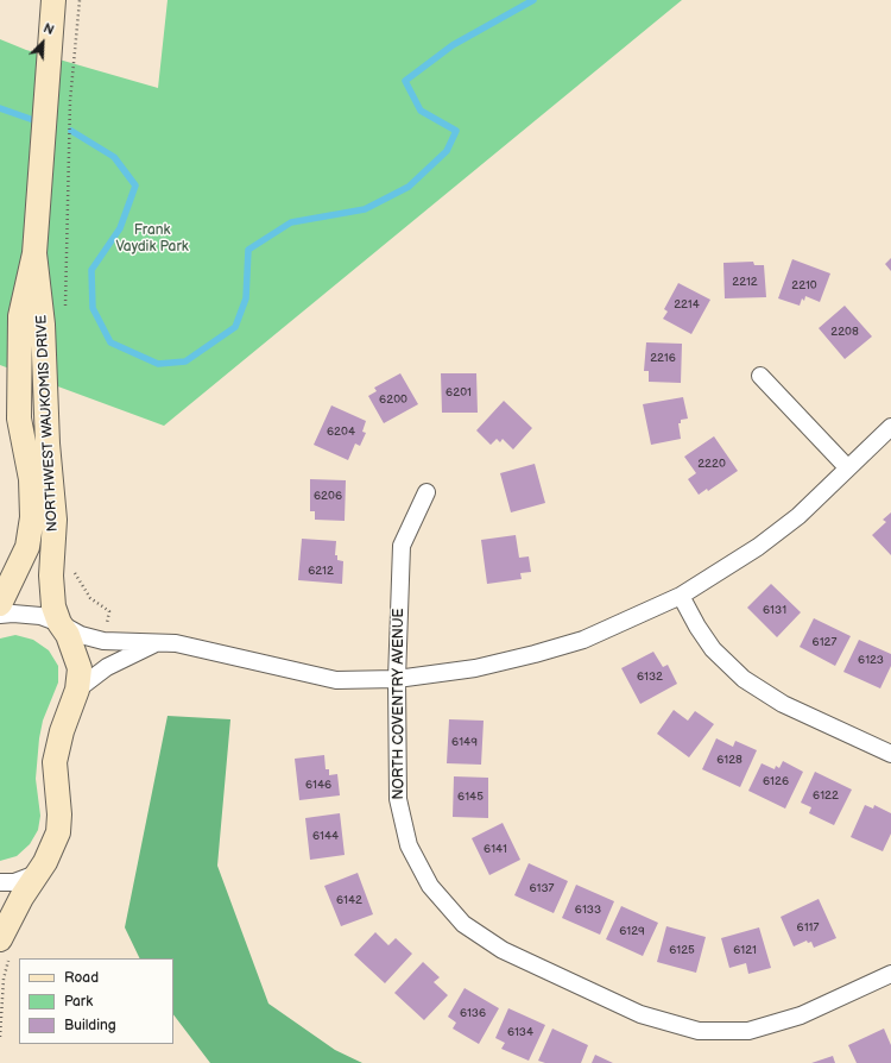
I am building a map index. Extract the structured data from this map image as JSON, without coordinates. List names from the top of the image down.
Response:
{
  "streets": {
    "main road": ["NORTHWEST WAUKOMIS DRIVE"],
    "street": ["NORTH COVENTRY AVENUE"]
  },
  "parks": ["Frank Vaydik Park"],
  "house_numbers": [
    "2212",
    "2210",
    "2214",
    "2208",
    "2216",
    "6201",
    "6200",
    "6204",
    "2220",
    "6206",
    "6212",
    "6131",
    "6127",
    "6123",
    "6132",
    "6149",
    "6128",
    "6126",
    "6146",
    "6122",
    "6145",
    "6144",
    "6141",
    "6137",
    "6142",
    "6133",
    "6117",
    "6129",
    "6125",
    "6121",
    "6136",
    "6134"
  ],
  "legend": ["Road", "Park", "Building"],
  "north": "top right"
}
